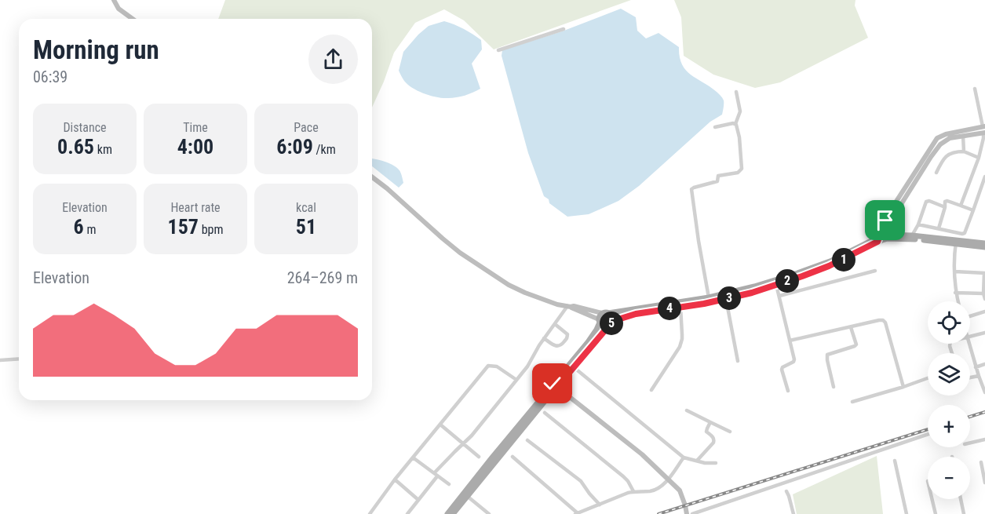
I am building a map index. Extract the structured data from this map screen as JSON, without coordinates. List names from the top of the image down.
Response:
{
  "page": {
    "heading": ["Morning run", "06:39"],
    "stats": [
      ["Distance", "0.65 km"],
      ["Time", "4:00"],
      ["Pace", "6:09 /km"],
      ["Elevation", "6 m"],
      ["Heart rate", "157 bpm"],
      ["kcal", "51"]
    ],
    "pins": [
      "1",
      "2",
      "3",
      "4",
      "5"
    ],
    "chart": ["Elevation", "264–269 m"],
    "map_buttons": ["+", "−"]
  }
}
